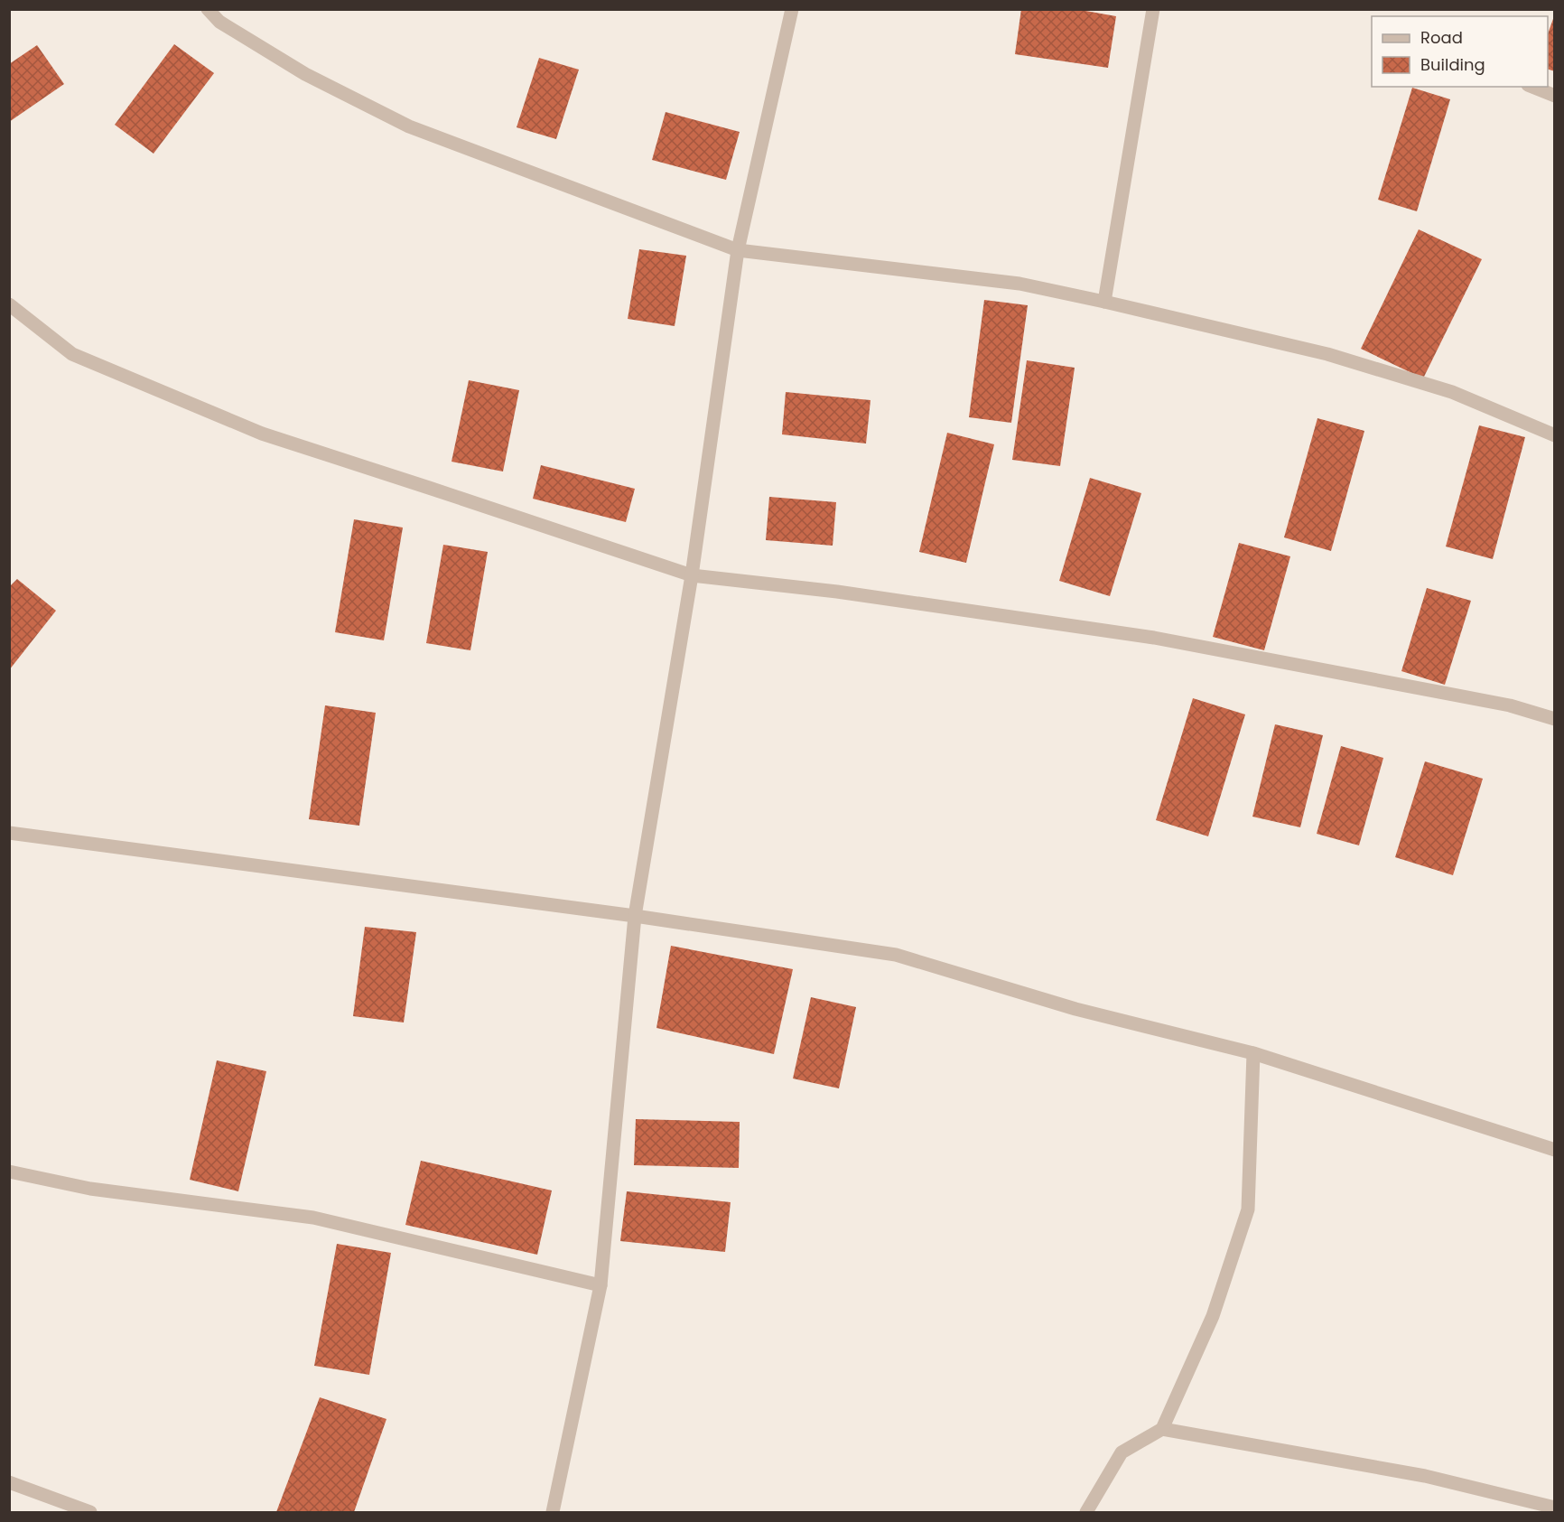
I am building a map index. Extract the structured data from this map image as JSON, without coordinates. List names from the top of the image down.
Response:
{
  "legend": ["Road", "Building"]
}
